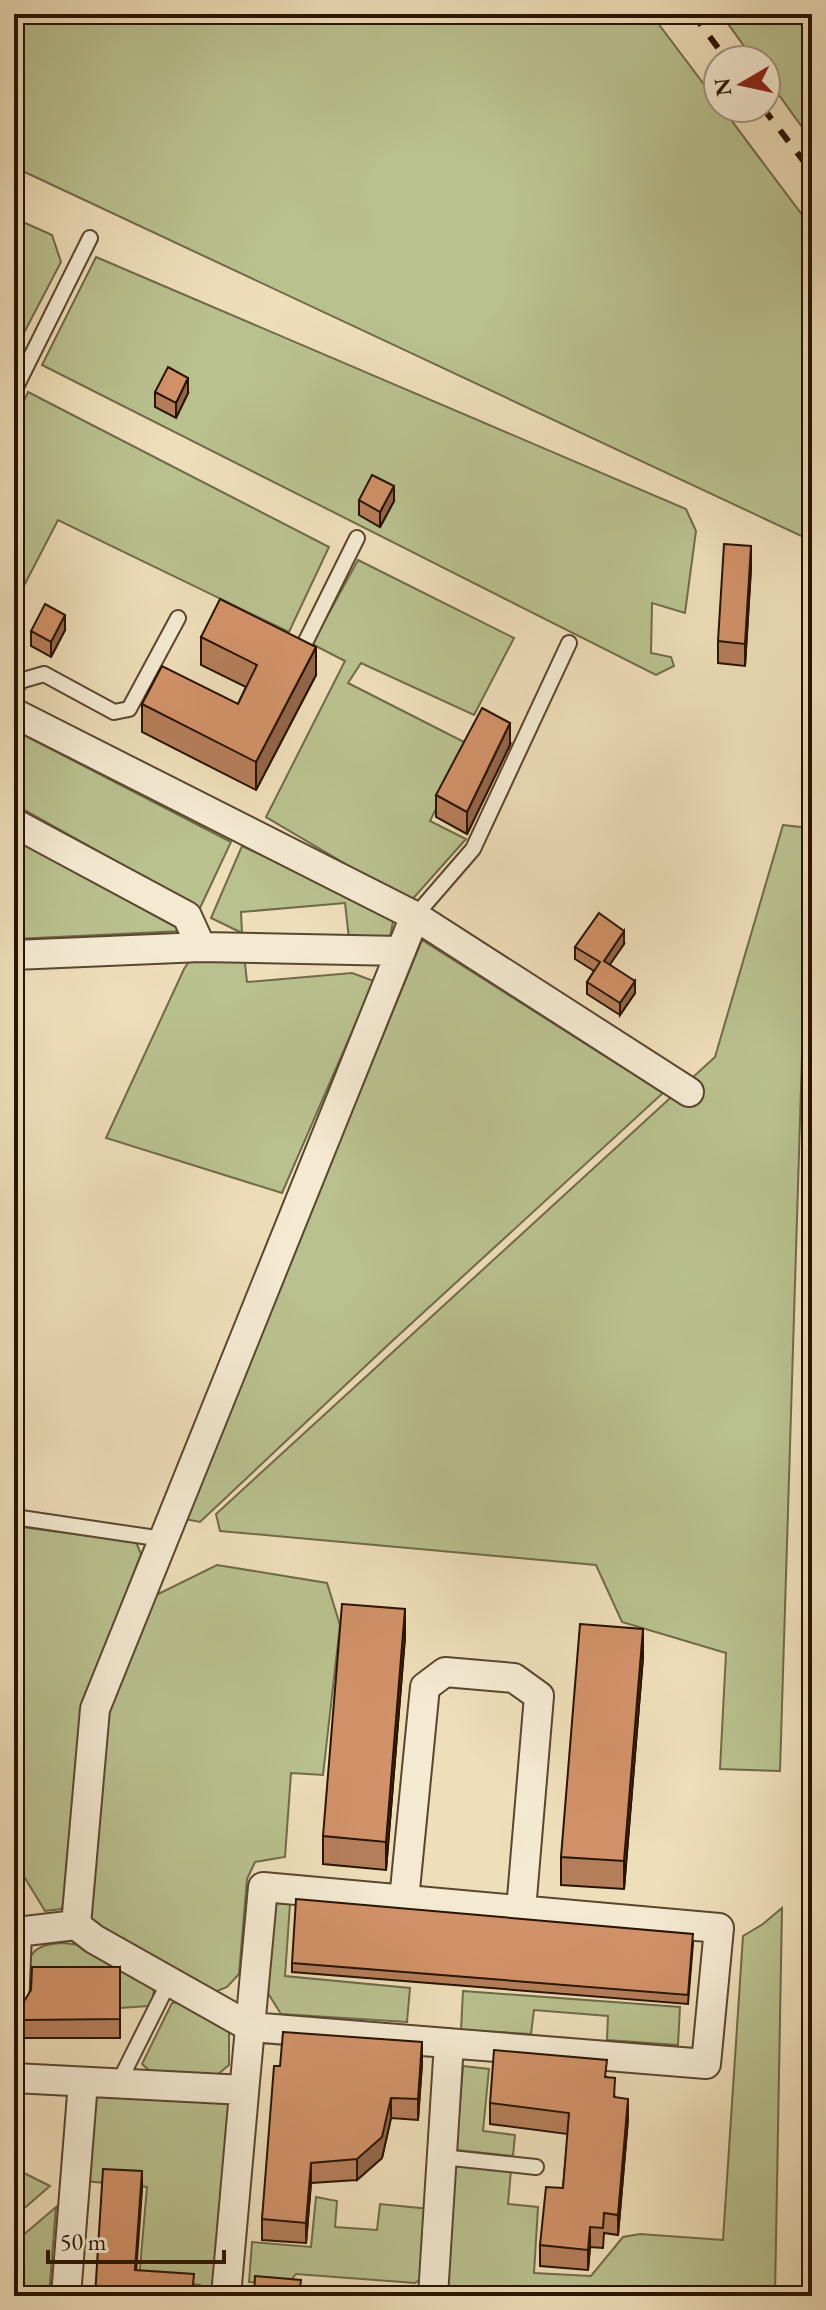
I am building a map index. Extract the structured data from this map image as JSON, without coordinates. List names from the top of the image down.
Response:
{
  "scale_bar": "50 m",
  "north": "left"
}
